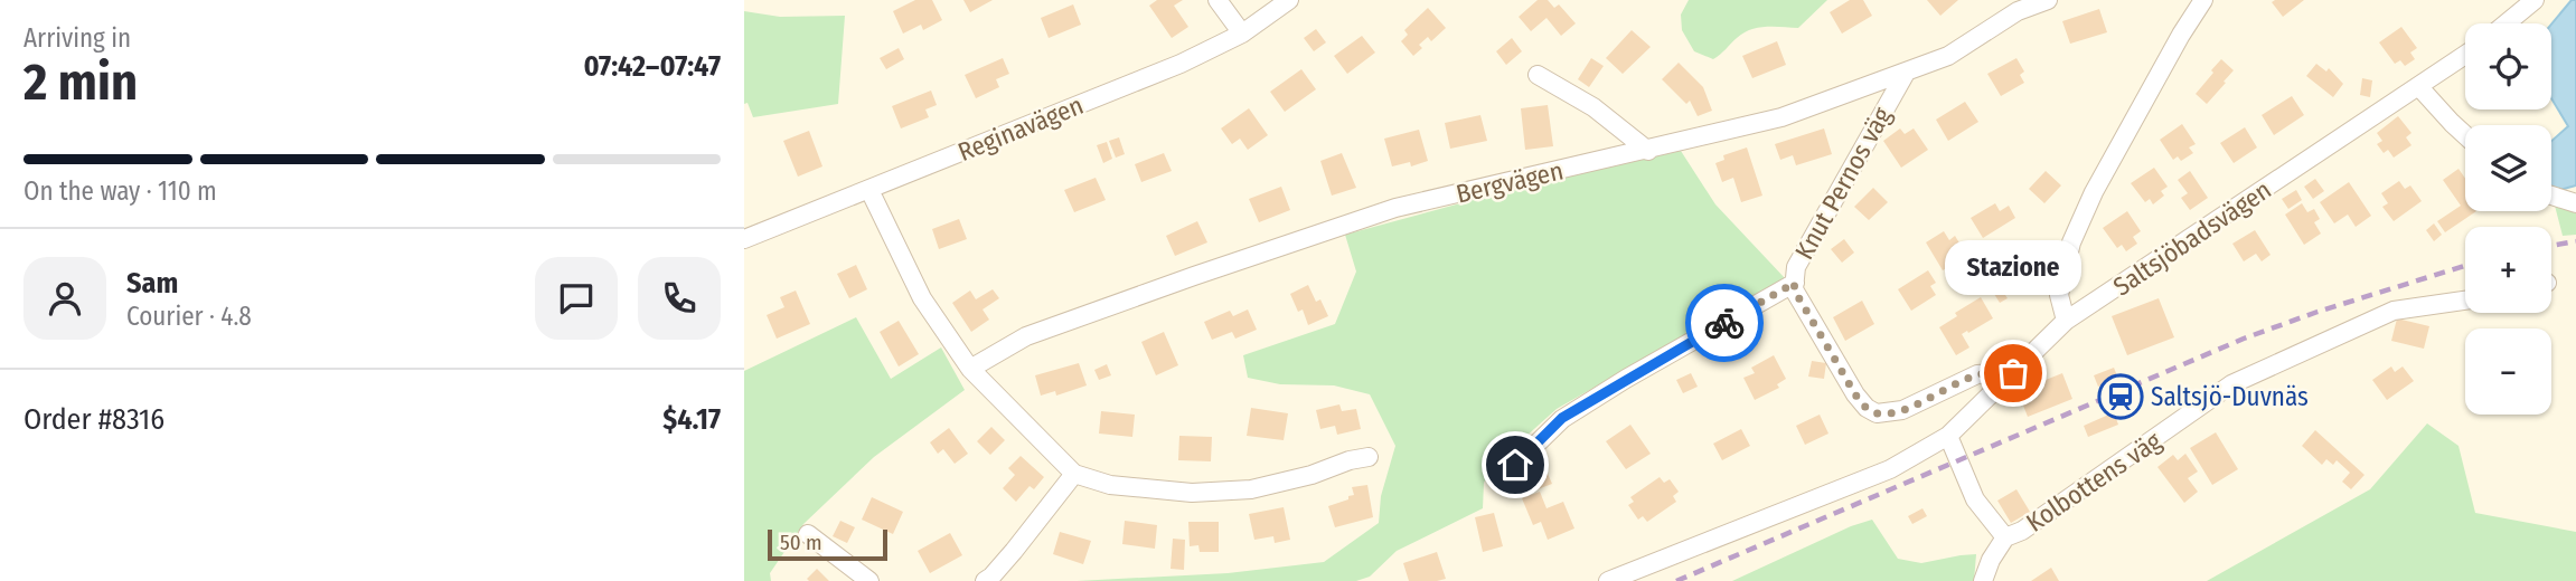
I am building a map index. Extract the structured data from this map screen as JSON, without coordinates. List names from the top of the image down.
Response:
{
  "streets": {
    "street": [
      "Reginavägen",
      "Bergvägen",
      "Knut Pernos väg",
      "Saltsjöbadsvägen",
      "Kolbottens väg"
    ]
  },
  "crossings": [
    ["Bergvägen", "Knut Pernos väg"],
    ["Knut Pernos väg", "Saltsjöbadsvägen"]
  ],
  "places": {
    "other": ["Stazione"],
    "station": ["Saltsjö-Duvnäs"]
  },
  "scale_bar": "50 m",
  "page": {
    "heading": ["2 min", "Arriving in", "07:42–07:47"],
    "panel": [
      "Sam",
      "Courier · 4.8",
      "Order #8316",
      "$4.17"
    ],
    "map_buttons": ["+", "−"],
    "bar": "On the way · 110 m",
    "bubble": "Stazione",
    "scale": "50 m"
  }
}
